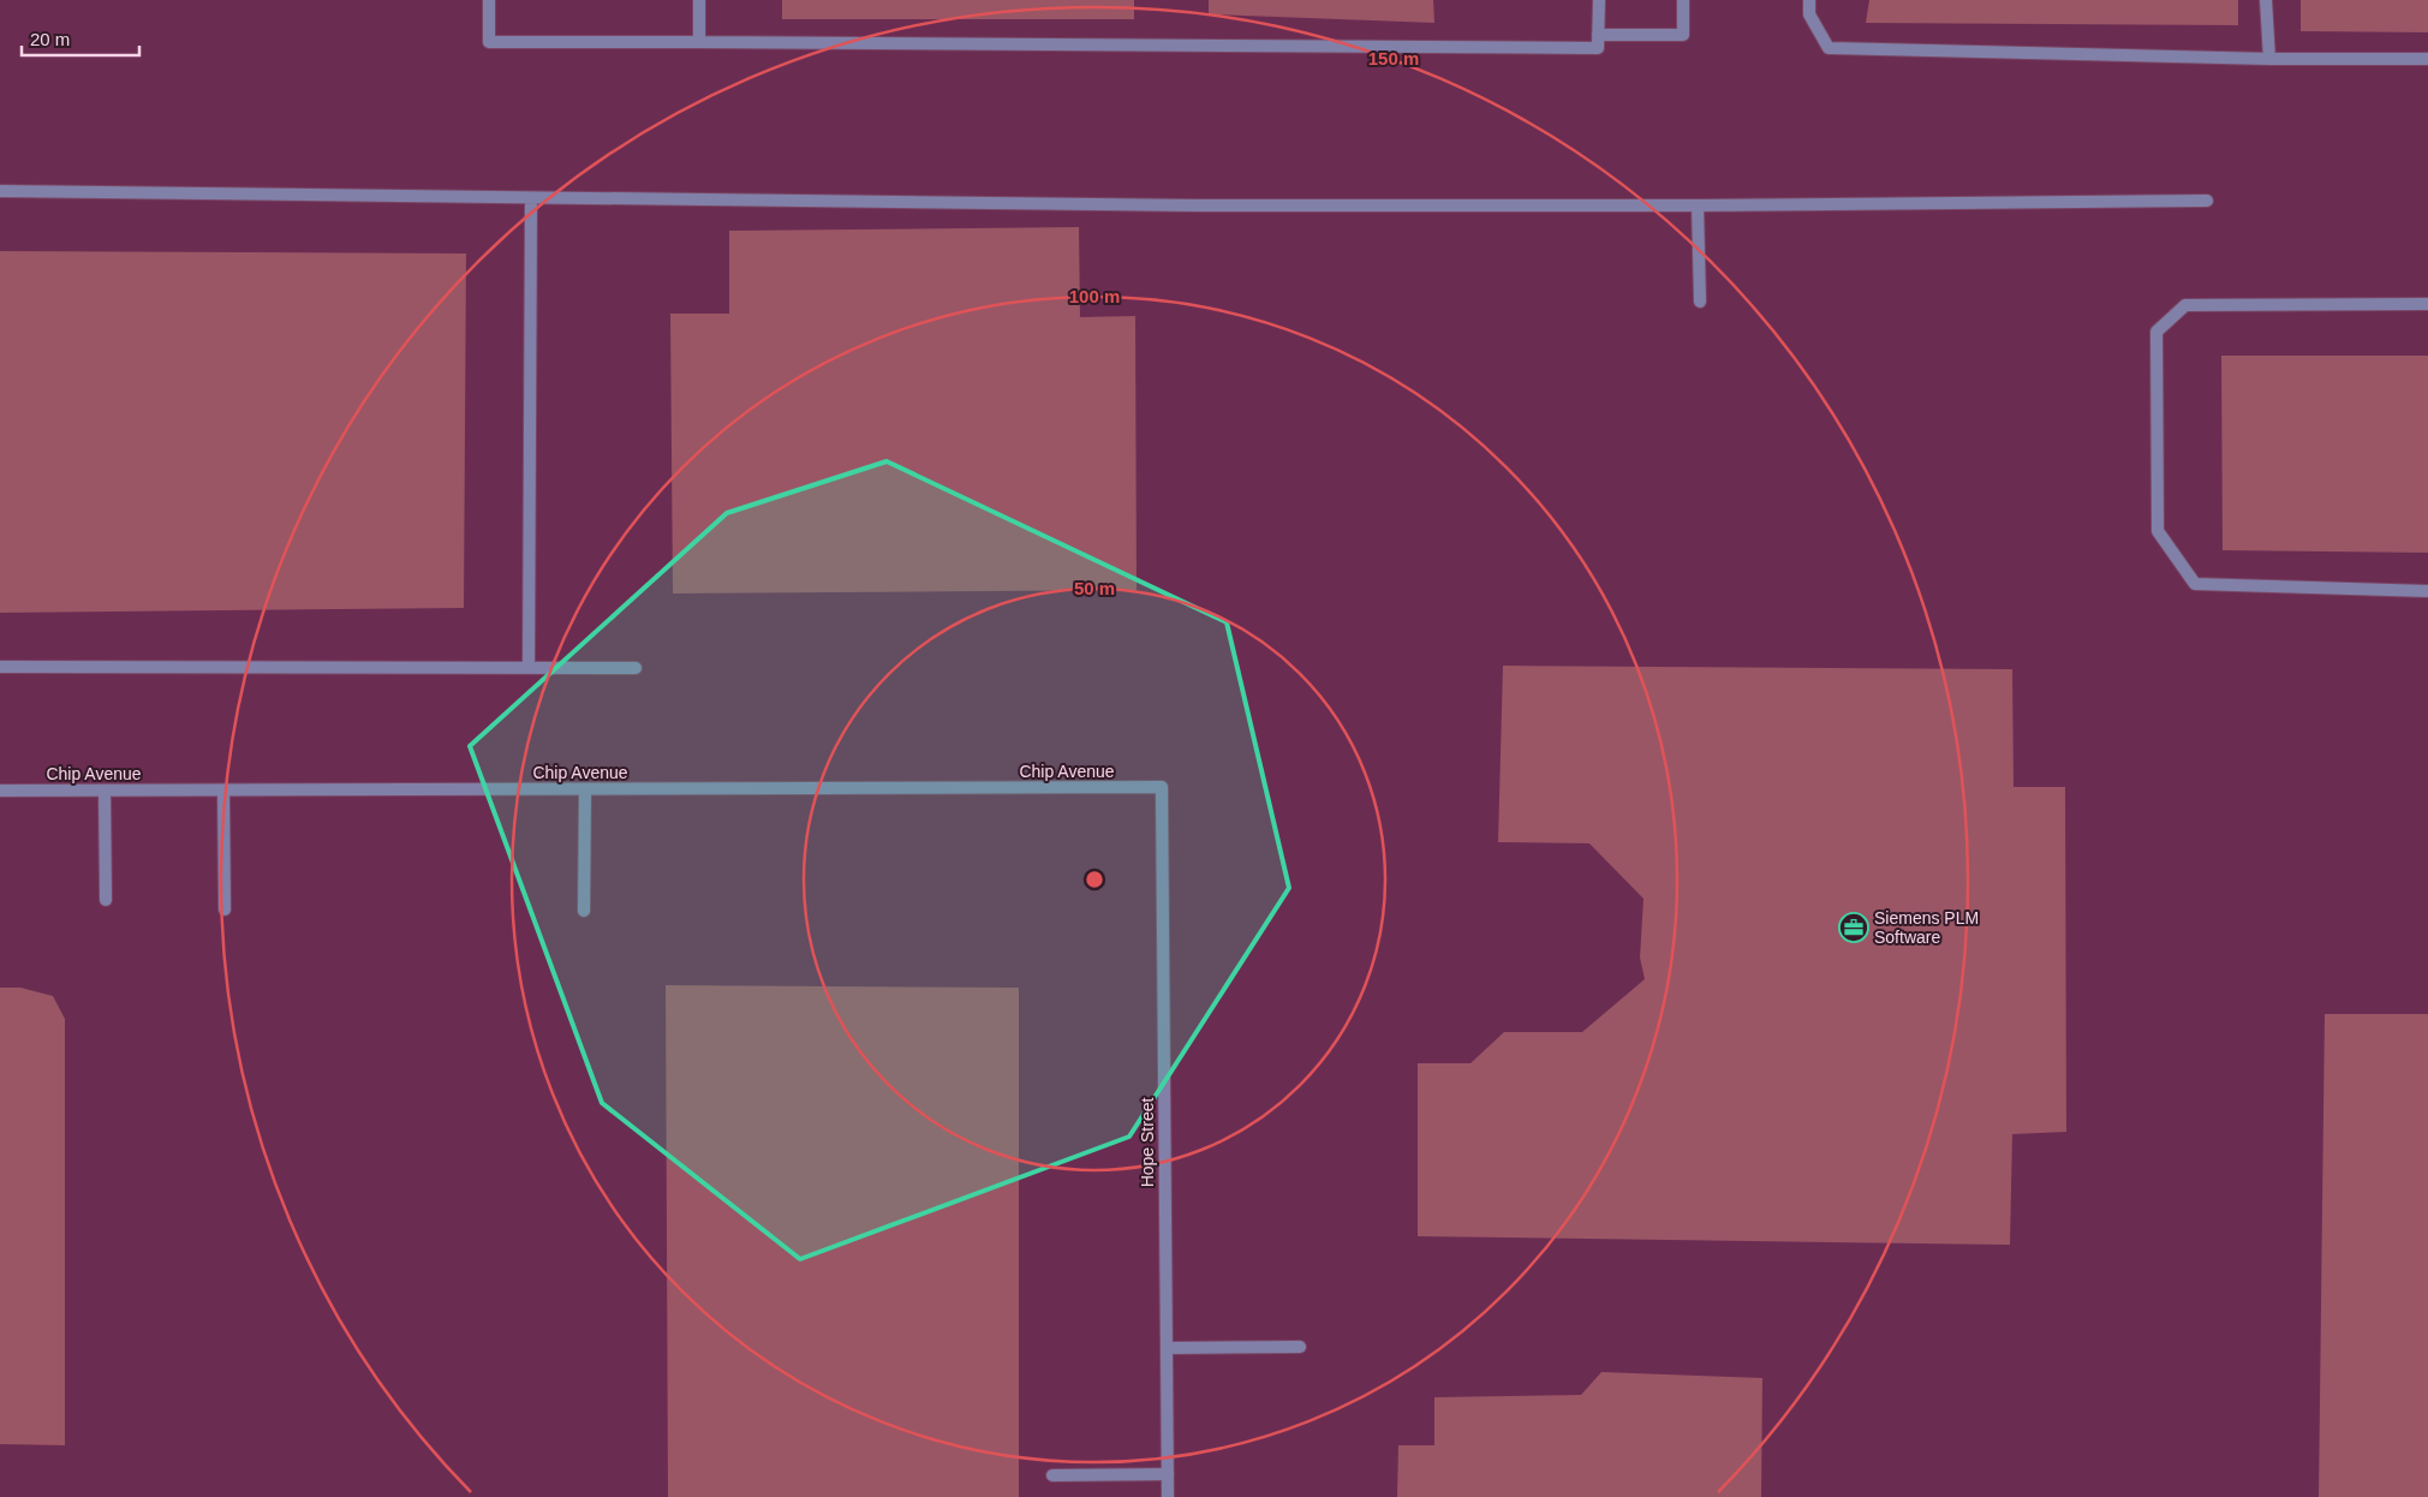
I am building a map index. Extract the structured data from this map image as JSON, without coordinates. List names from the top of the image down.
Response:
{
  "streets": {
    "street": ["Chip Avenue", "Hope Street"]
  },
  "crossings": [
    ["Chip Avenue", "Hope Street"]
  ],
  "places": {
    "office": ["Siemens PLM Software"]
  },
  "scale_bar": "20 m",
  "rings": ["150 m", "100 m", "50 m"]
}
